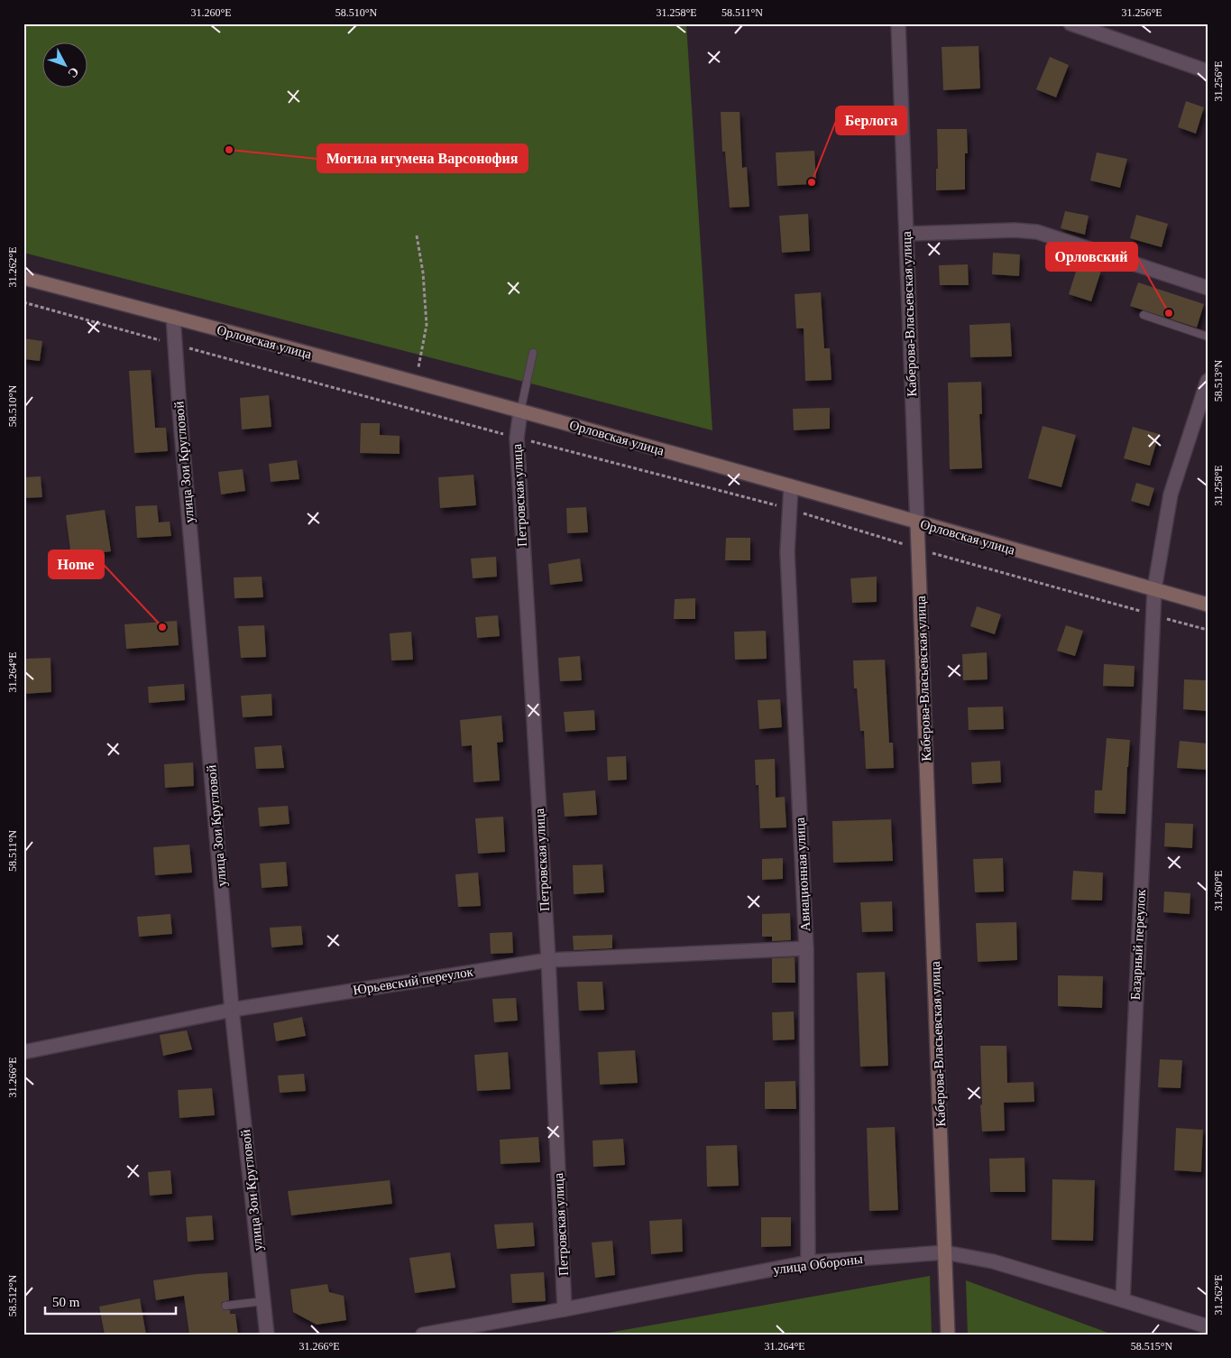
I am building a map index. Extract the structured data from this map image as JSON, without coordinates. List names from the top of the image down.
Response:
{
  "streets": {
    "main road": ["Каберова-Власьевская улица", "Орловская улица"],
    "street": [
      "улица Зои Кругловой",
      "Петровская улица",
      "Авиационная улица",
      "Базарный переулок",
      "Юрьевский переулок",
      "улица Обороны"
    ]
  },
  "crossings": [
    ["Каберова-Власьевская улица", "Орловская улица"],
    ["Каберова-Власьевская улица", "улица Обороны"],
    ["Орловская улица", "улица Зои Кругловой"],
    ["Орловская улица", "Петровская улица"],
    ["Орловская улица", "Авиационная улица"],
    ["Орловская улица", "Базарный переулок"],
    ["улица Зои Кругловой", "Юрьевский переулок"],
    ["Петровская улица", "Юрьевский переулок"],
    ["Петровская улица", "улица Обороны"],
    ["Авиационная улица", "Юрьевский переулок"],
    ["Авиационная улица", "улица Обороны"],
    ["Базарный переулок", "улица Обороны"]
  ],
  "places": [
    "Могила игумена Варсонофия",
    "Берлога",
    "Орловский",
    "Home"
  ],
  "scale_bar": "50 m",
  "north": "bottom right",
  "coordinates": [
    "31.260°E",
    "58.510°N",
    "31.258°E",
    "58.511°N",
    "31.256°E",
    "31.262°E",
    "58.513°N",
    "31.264°E",
    "31.266°E",
    "58.512°N",
    "58.515°N"
  ]
}
